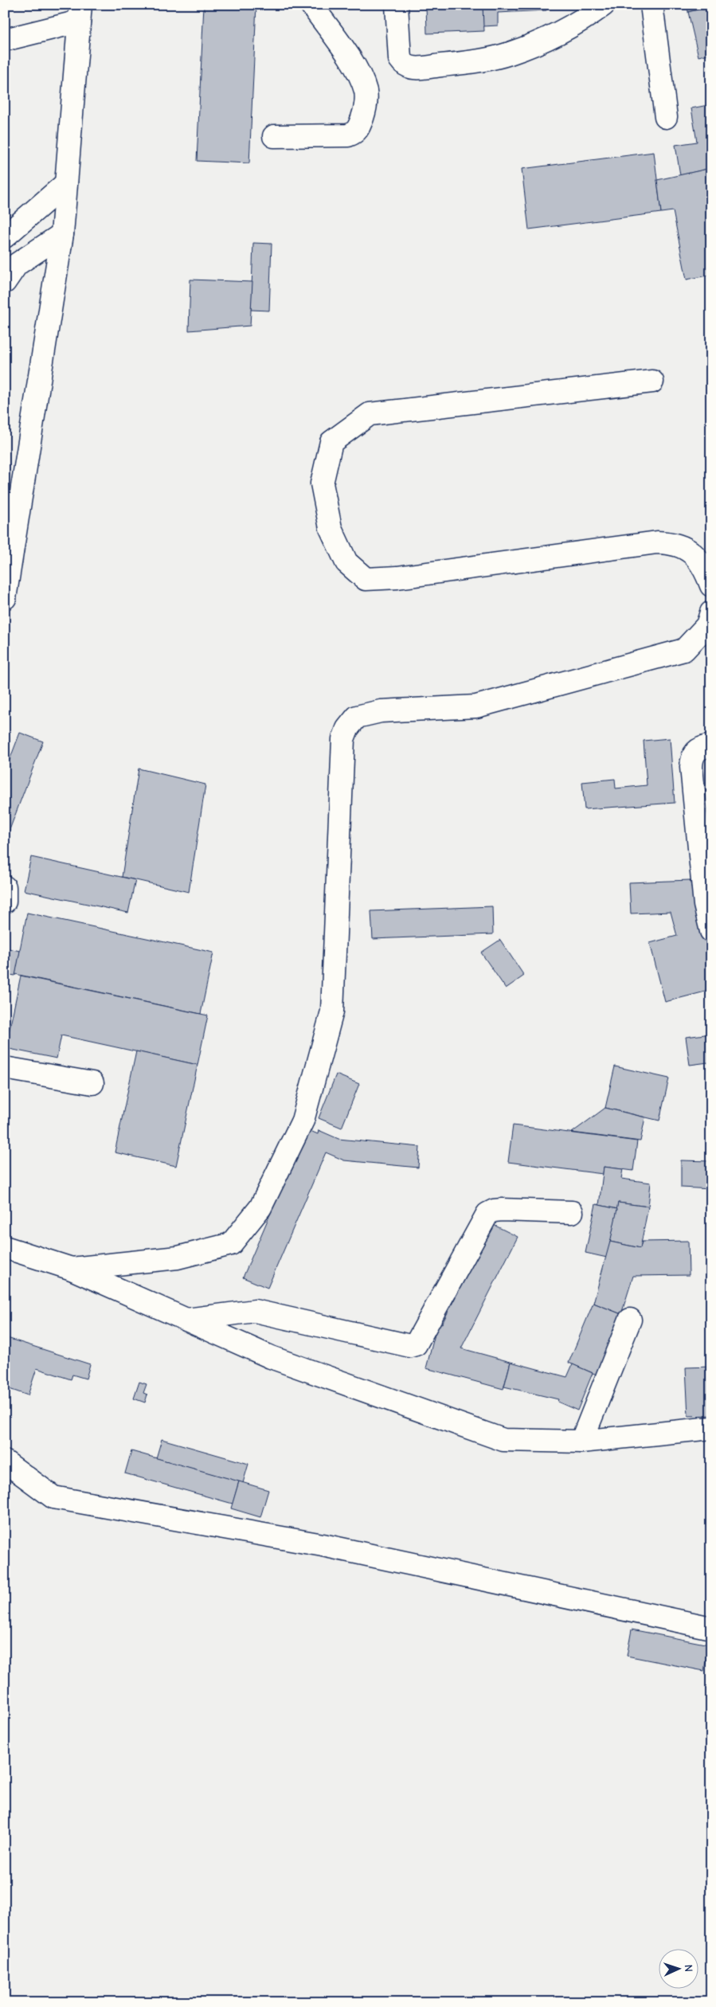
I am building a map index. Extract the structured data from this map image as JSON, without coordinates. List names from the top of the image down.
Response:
{
  "north": "right"
}
